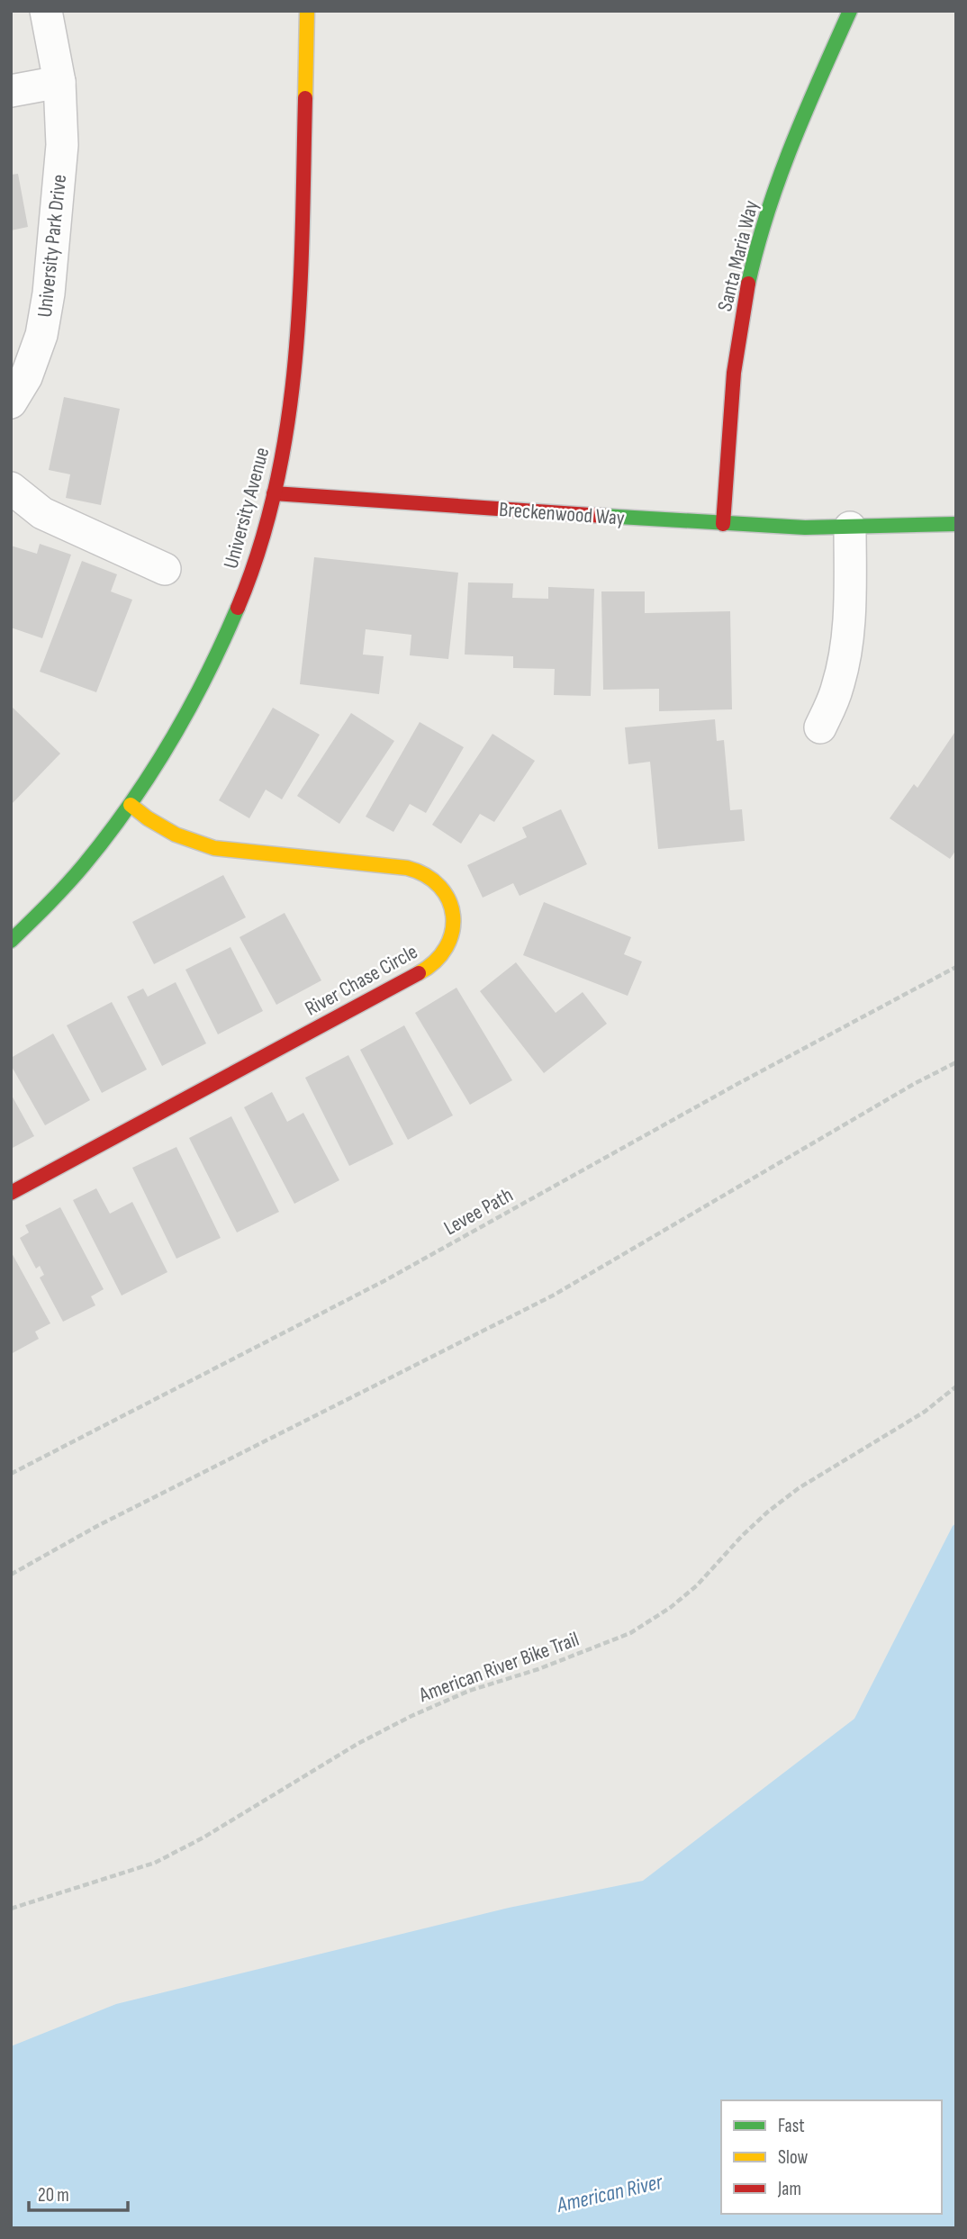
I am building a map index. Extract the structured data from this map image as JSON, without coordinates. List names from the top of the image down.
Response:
{
  "streets": {
    "street": [
      "University Park Drive",
      "Santa Maria Way",
      "University Avenue",
      "Breckenwood Way",
      "River Chase Circle"
    ],
    "path": ["Levee Path", "American River Bike Trail"]
  },
  "crossings": [
    ["Santa Maria Way", "Breckenwood Way"],
    ["University Avenue", "Breckenwood Way"],
    ["University Avenue", "River Chase Circle"]
  ],
  "water": ["American River"],
  "legend": ["Fast", "Slow", "Jam"],
  "scale_bar": "20 m"
}
